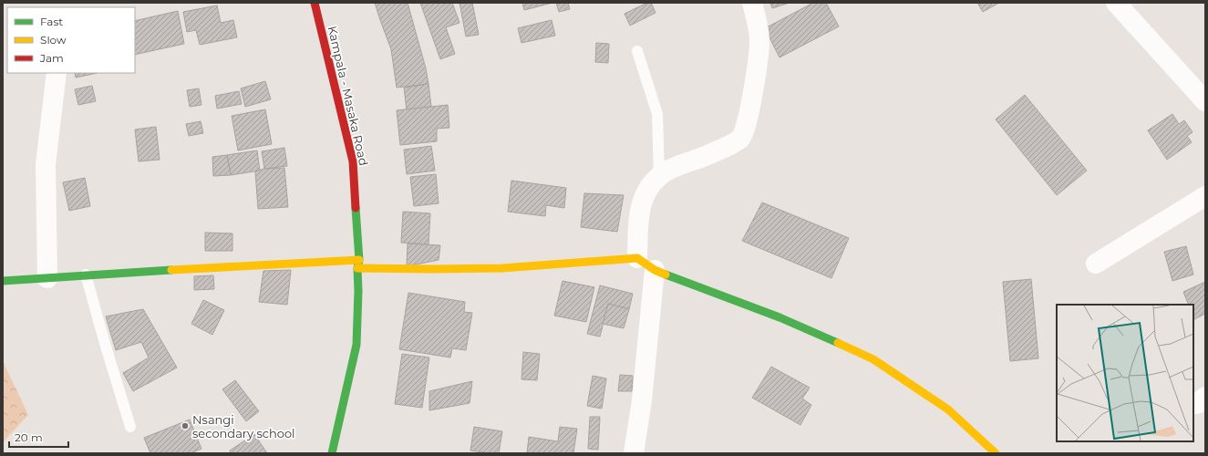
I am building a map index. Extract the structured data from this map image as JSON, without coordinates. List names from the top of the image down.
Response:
{
  "streets": {
    "street": ["Kampala - Masaka Road"]
  },
  "places": ["Nsangi secondary school"],
  "legend": ["Fast", "Slow", "Jam"],
  "scale_bar": "20 m"
}
